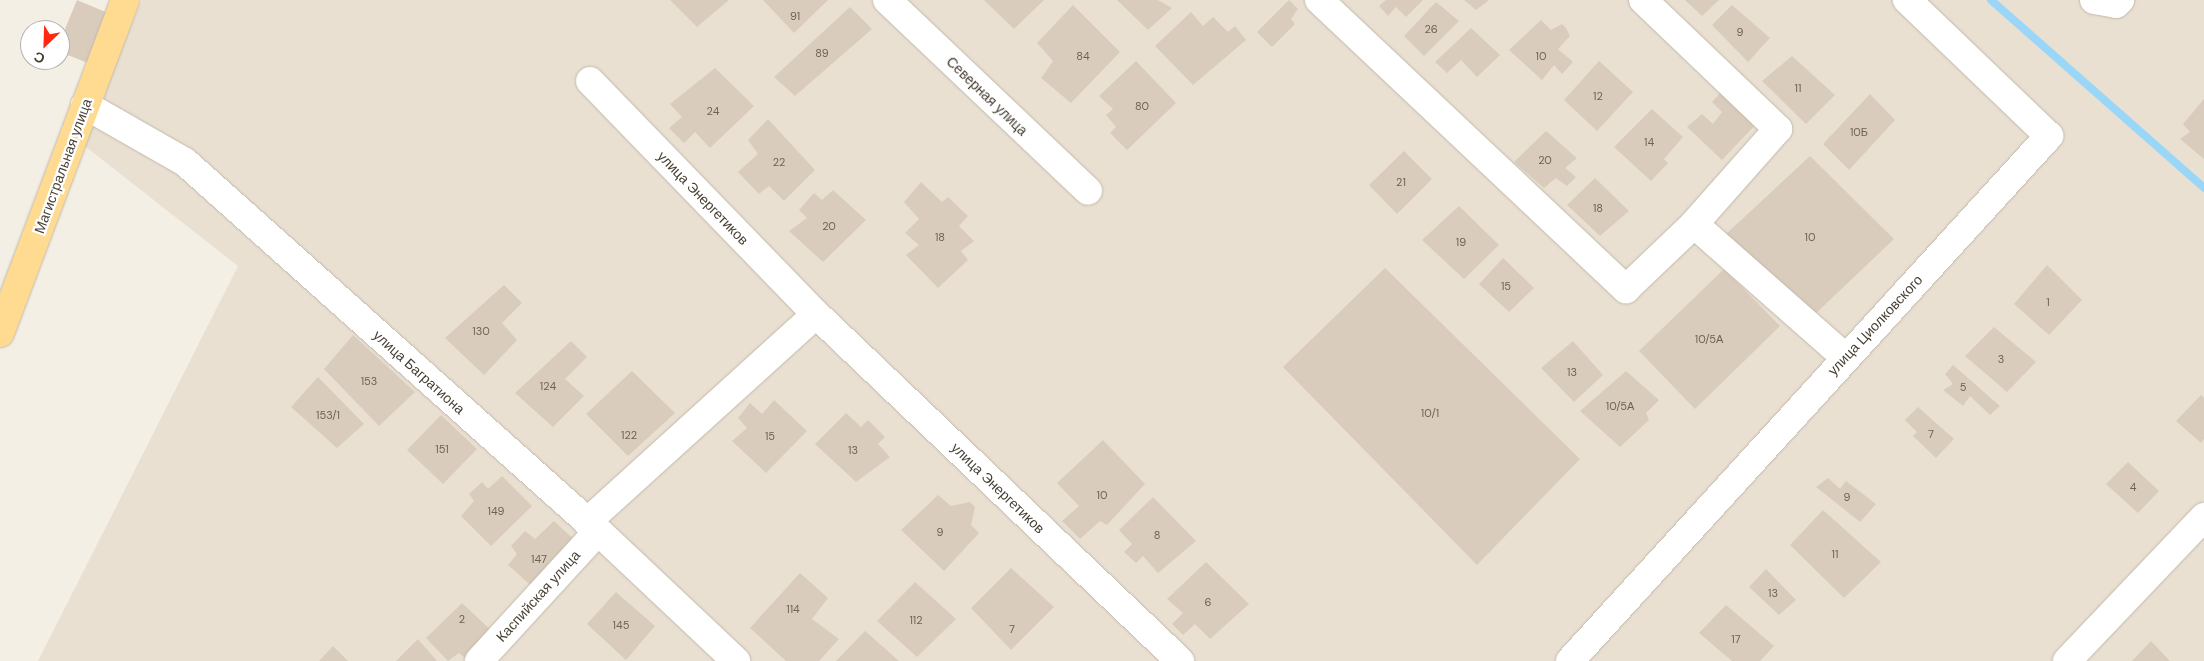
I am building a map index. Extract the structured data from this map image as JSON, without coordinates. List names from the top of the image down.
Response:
{
  "streets": {
    "main road": ["Магистральная улица"],
    "street": [
      "Северная улица",
      "улица Энергетиков",
      "улица Циолковского",
      "улица Багратиона",
      "Каспийская улица"
    ]
  },
  "crossings": [
    ["Магистральная улица", "улица Багратиона"],
    ["улица Багратиона", "Каспийская улица"]
  ],
  "house_numbers": [
    "91",
    "26",
    "9",
    "89",
    "84",
    "10",
    "11",
    "12",
    "80",
    "24",
    "10Б",
    "14",
    "20",
    "22",
    "21",
    "18",
    "20",
    "18",
    "10",
    "19",
    "15",
    "1",
    "130",
    "10/5А",
    "3",
    "13",
    "153",
    "124",
    "5",
    "10/5А",
    "10/1",
    "153/1",
    "7",
    "122",
    "15",
    "151",
    "13",
    "4",
    "10",
    "9",
    "149",
    "9",
    "8",
    "11",
    "147",
    "13",
    "6",
    "114",
    "2",
    "112",
    "145",
    "7",
    "17"
  ],
  "north": "bottom left"
}
